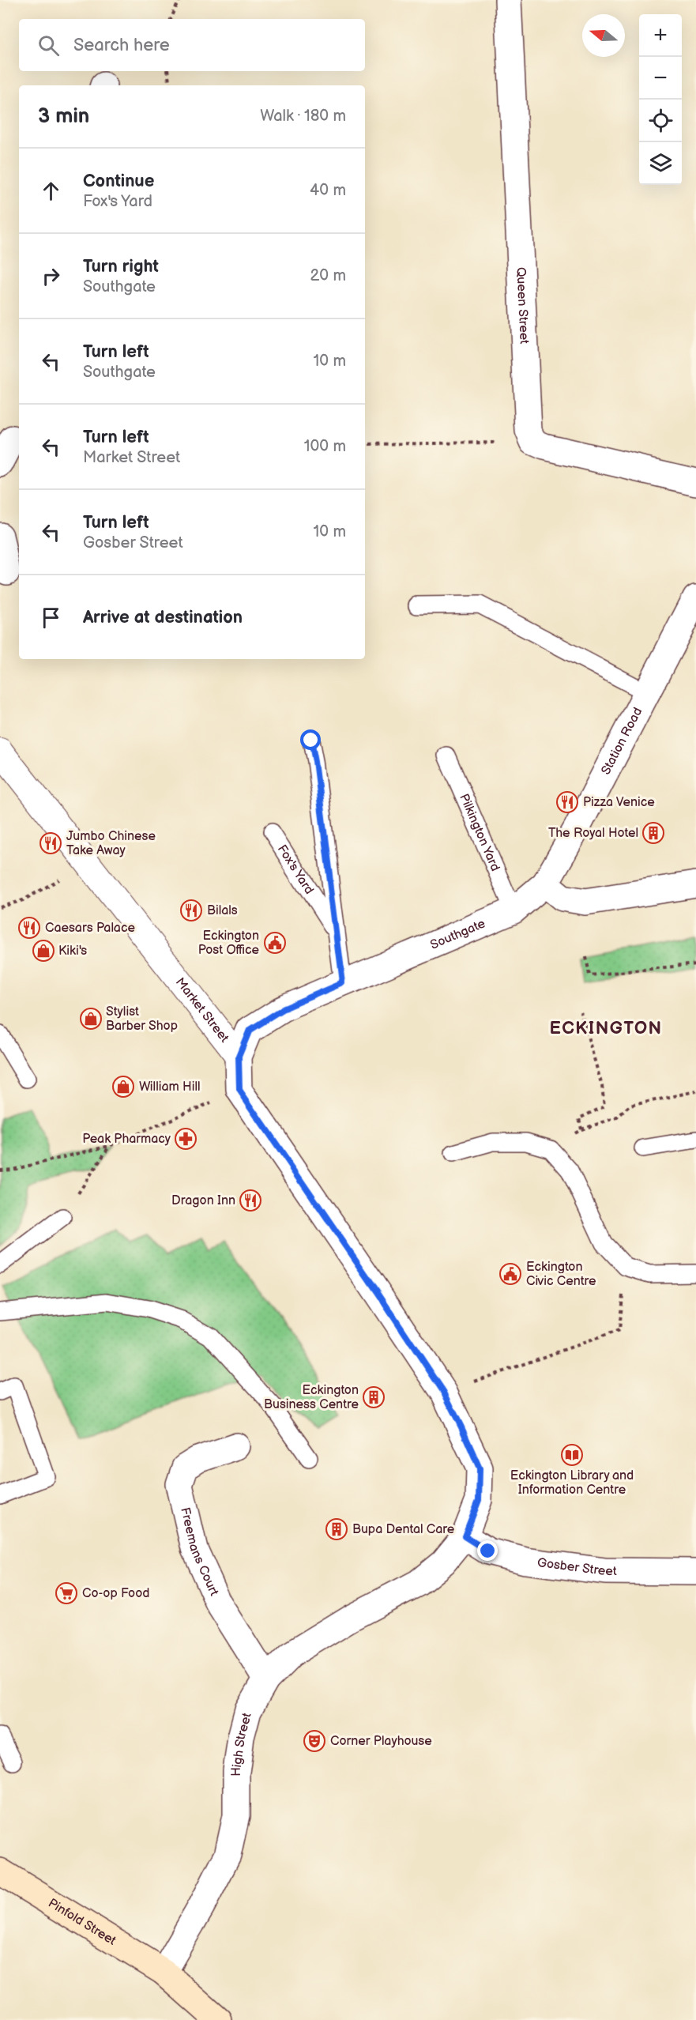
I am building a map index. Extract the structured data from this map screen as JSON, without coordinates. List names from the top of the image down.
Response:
{
  "streets": {
    "main road": ["Pinfold Street"],
    "street": [
      "Queen Street",
      "Station Road",
      "Southgate",
      "Market Street",
      "Freemans Court",
      "Gosber Street",
      "High Street"
    ],
    "lane": ["Pilkington Yard", "Fox's Yard"]
  },
  "crossings": [
    ["Station Road", "Southgate"],
    ["Pilkington Yard", "Southgate"],
    ["Fox's Yard", "Southgate"],
    ["Southgate", "Market Street"],
    ["Freemans Court", "High Street"],
    ["Gosber Street", "High Street"],
    ["High Street", "Pinfold Street"]
  ],
  "districts": ["ECKINGTON"],
  "places": {
    "restaurant": [
      "Pizza Venice",
      "Jumbo Chinese Take Away",
      "Bilals",
      "Caesars Palace",
      "Dragon Inn"
    ],
    "building": ["The Royal Hotel", "Eckington Business Centre", "Bupa Dental Care"],
    "public building": ["Eckington Post Office", "Eckington Civic Centre"],
    "shop": ["Kiki's", "Stylist Barber Shop", "William Hill"],
    "pharmacy": ["Peak Pharmacy"],
    "library": ["Eckington Library and Information Centre"],
    "supermarket": ["Co-op Food"],
    "theatre": ["Corner Playhouse"]
  },
  "north": "left",
  "page": {
    "map_buttons": ["+", "−"],
    "search": "Search here",
    "heading": ["3 min", "Walk · 180 m"],
    "list": [
      ["Continue", "Fox's Yard", "40 m"],
      ["Turn right", "Southgate", "20 m"],
      ["Turn left", "Southgate", "10 m"],
      ["Turn left", "Market Street", "100 m"],
      ["Turn left", "Gosber Street", "10 m"],
      "Arrive at destination"
    ]
  }
}
